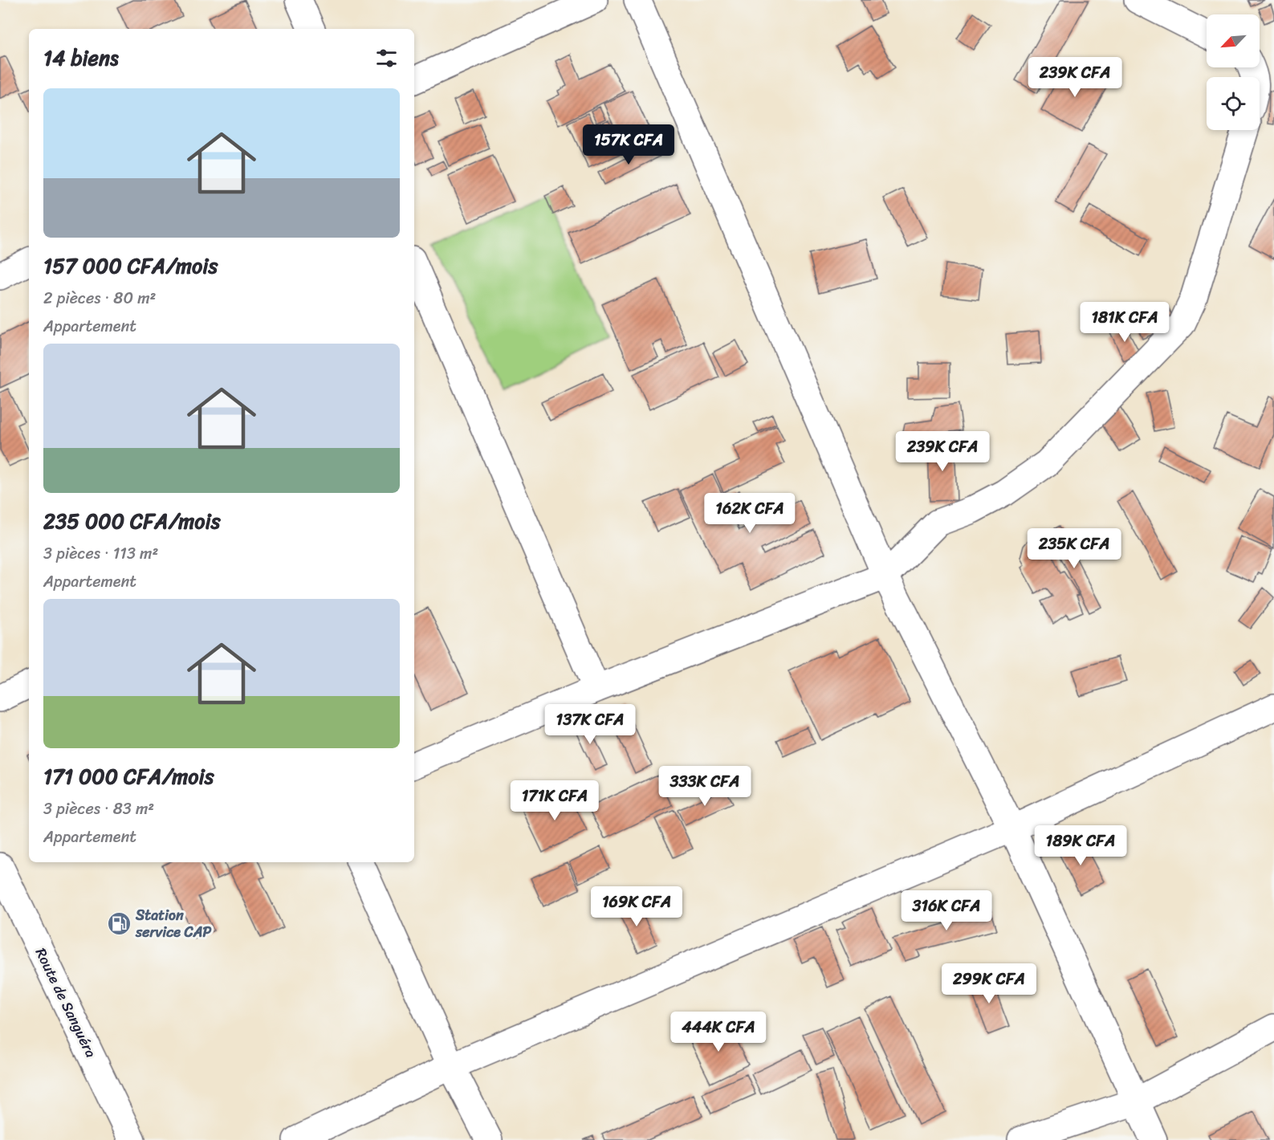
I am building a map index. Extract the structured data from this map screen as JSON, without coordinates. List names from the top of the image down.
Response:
{
  "streets": {
    "street": ["Route de Sanguéra"]
  },
  "places": {
    "fuel station": ["Station service CAP"]
  },
  "north": "bottom left",
  "page": {
    "heading": "14 biens",
    "price": [
      "239K CFA",
      "157K CFA",
      "181K CFA",
      "239K CFA",
      "162K CFA",
      "235K CFA",
      "137K CFA",
      "333K CFA",
      "171K CFA",
      "189K CFA",
      "169K CFA",
      "316K CFA",
      "299K CFA",
      "444K CFA"
    ],
    "list": [
      {
        "name": "157 000 CFA/mois",
        "note": "2 pièces · 80 m² · Appartement"
      },
      {
        "name": "235 000 CFA/mois",
        "note": "3 pièces · 113 m² · Appartement"
      },
      {
        "name": "171 000 CFA/mois",
        "note": "3 pièces · 83 m² · Appartement"
      }
    ]
  }
}
